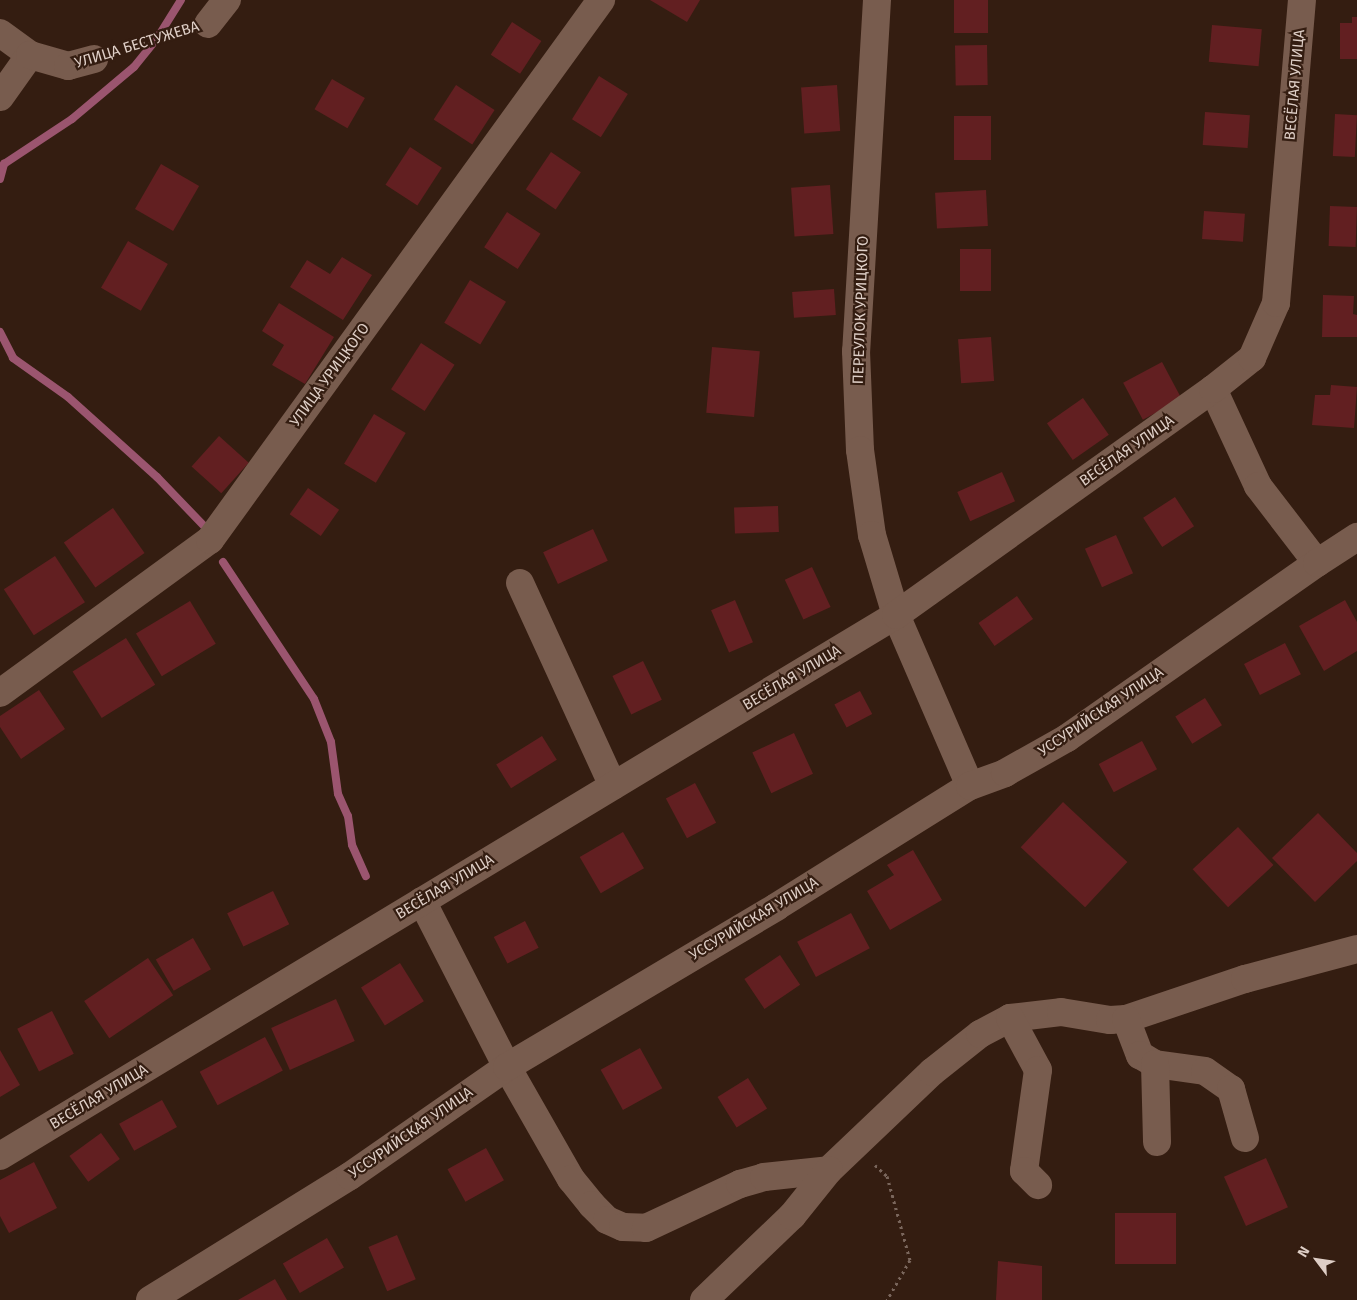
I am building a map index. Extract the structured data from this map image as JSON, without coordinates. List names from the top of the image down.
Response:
{
  "streets": {
    "street": [
      "УЛИЦА БЕСТУЖЕВА",
      "ВЕСЁЛАЯ УЛИЦА",
      "ПЕРЕУЛОК УРИЦКОГО",
      "УЛИЦА УРИЦКОГО",
      "УССУРИЙСКАЯ УЛИЦА"
    ]
  },
  "crossings": [
    ["ВЕСЁЛАЯ УЛИЦА", "ПЕРЕУЛОК УРИЦКОГО"],
    ["ПЕРЕУЛОК УРИЦКОГО", "УССУРИЙСКАЯ УЛИЦА"]
  ],
  "north": "top left"
}
